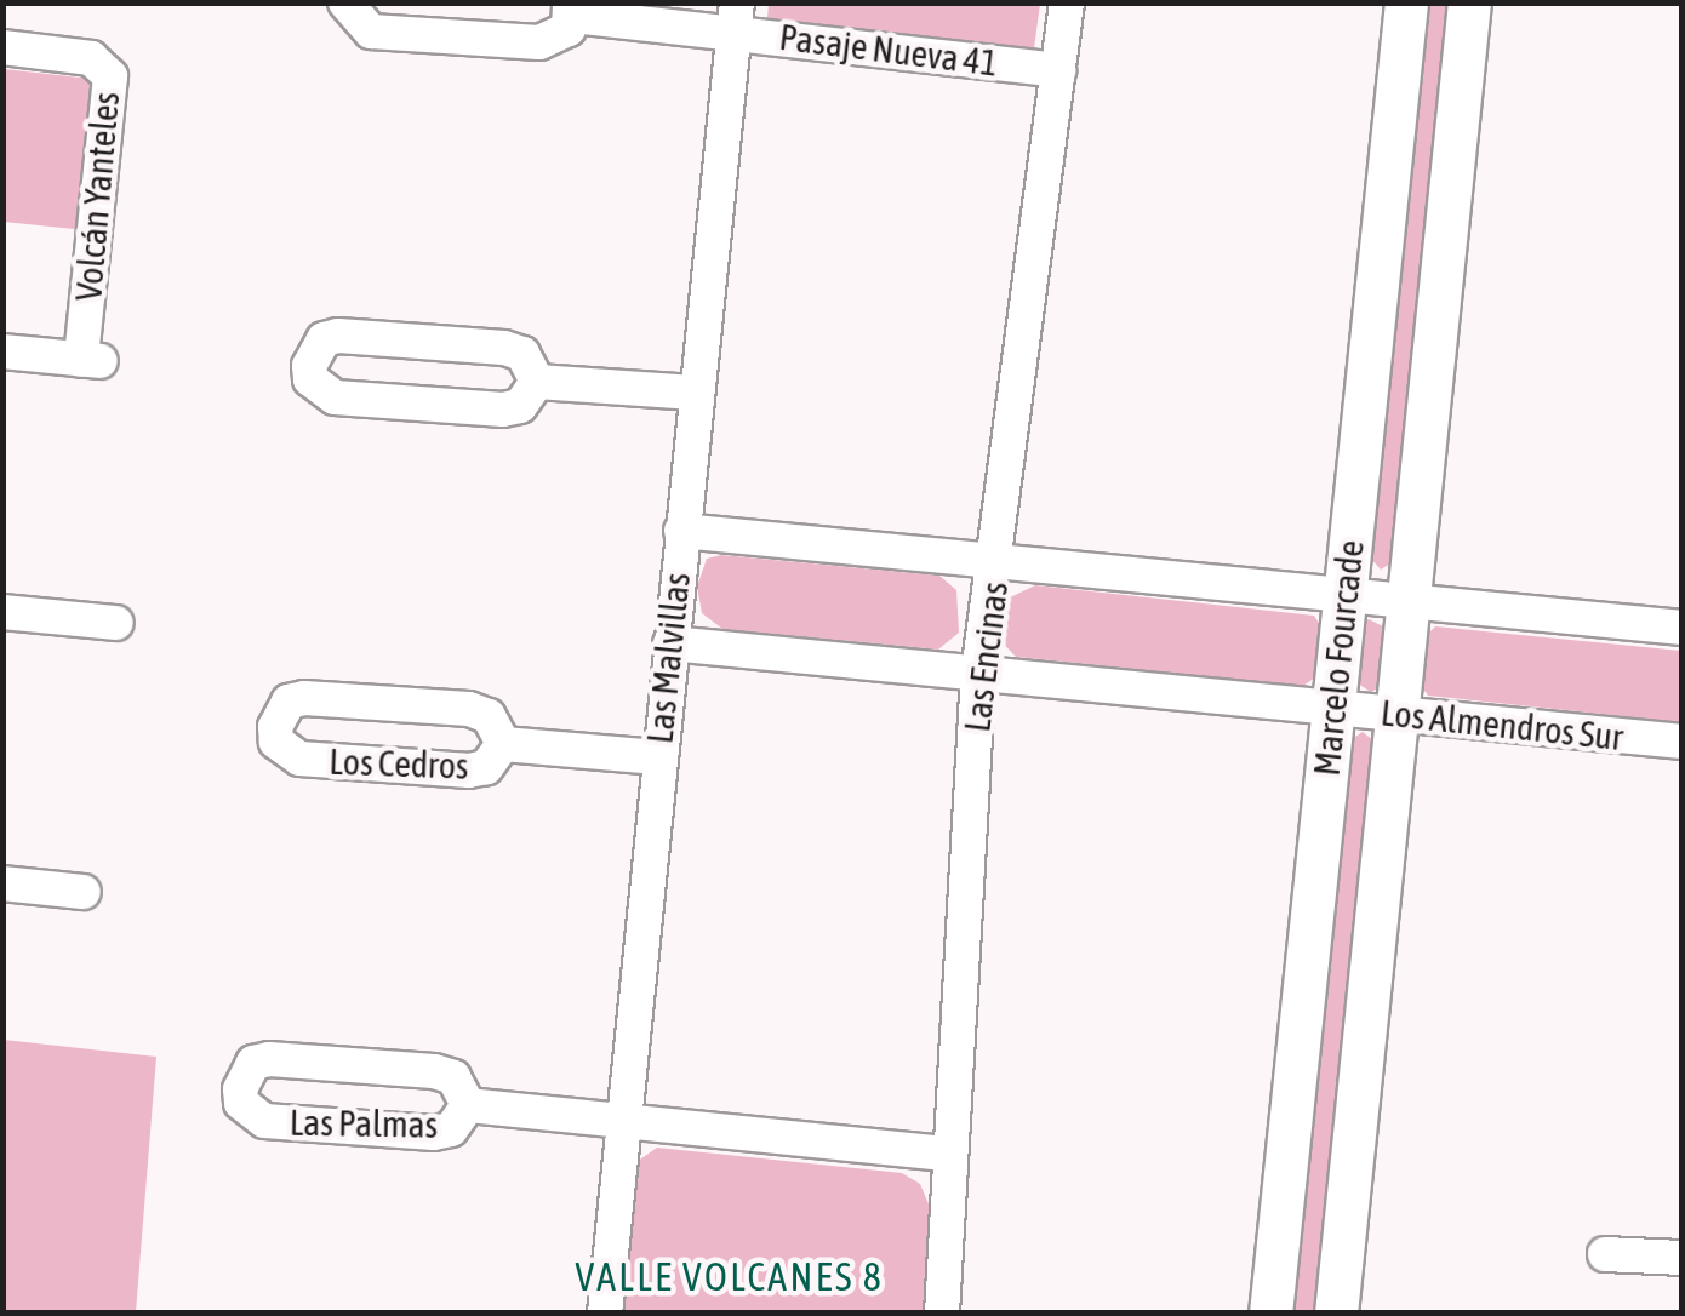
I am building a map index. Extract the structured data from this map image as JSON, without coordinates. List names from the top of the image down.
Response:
{
  "streets": {
    "street": [
      "Pasaje Nueva 41",
      "Volcán Yanteles",
      "Las Encinas",
      "Las Malvillas",
      "Marcelo Fourcade",
      "Los Almendros Sur",
      "Los Cedros",
      "Las Palmas"
    ]
  },
  "crossings": [
    ["Pasaje Nueva 41", "Las Encinas"],
    ["Pasaje Nueva 41", "Las Malvillas"],
    ["Las Encinas", "Los Almendros Sur"],
    ["Las Encinas", "Las Palmas"],
    ["Las Malvillas", "Los Almendros Sur"],
    ["Las Malvillas", "Los Cedros"],
    ["Las Malvillas", "Las Palmas"],
    ["Marcelo Fourcade", "Los Almendros Sur"]
  ],
  "districts": ["VALLE VOLCANES 8"]
}
